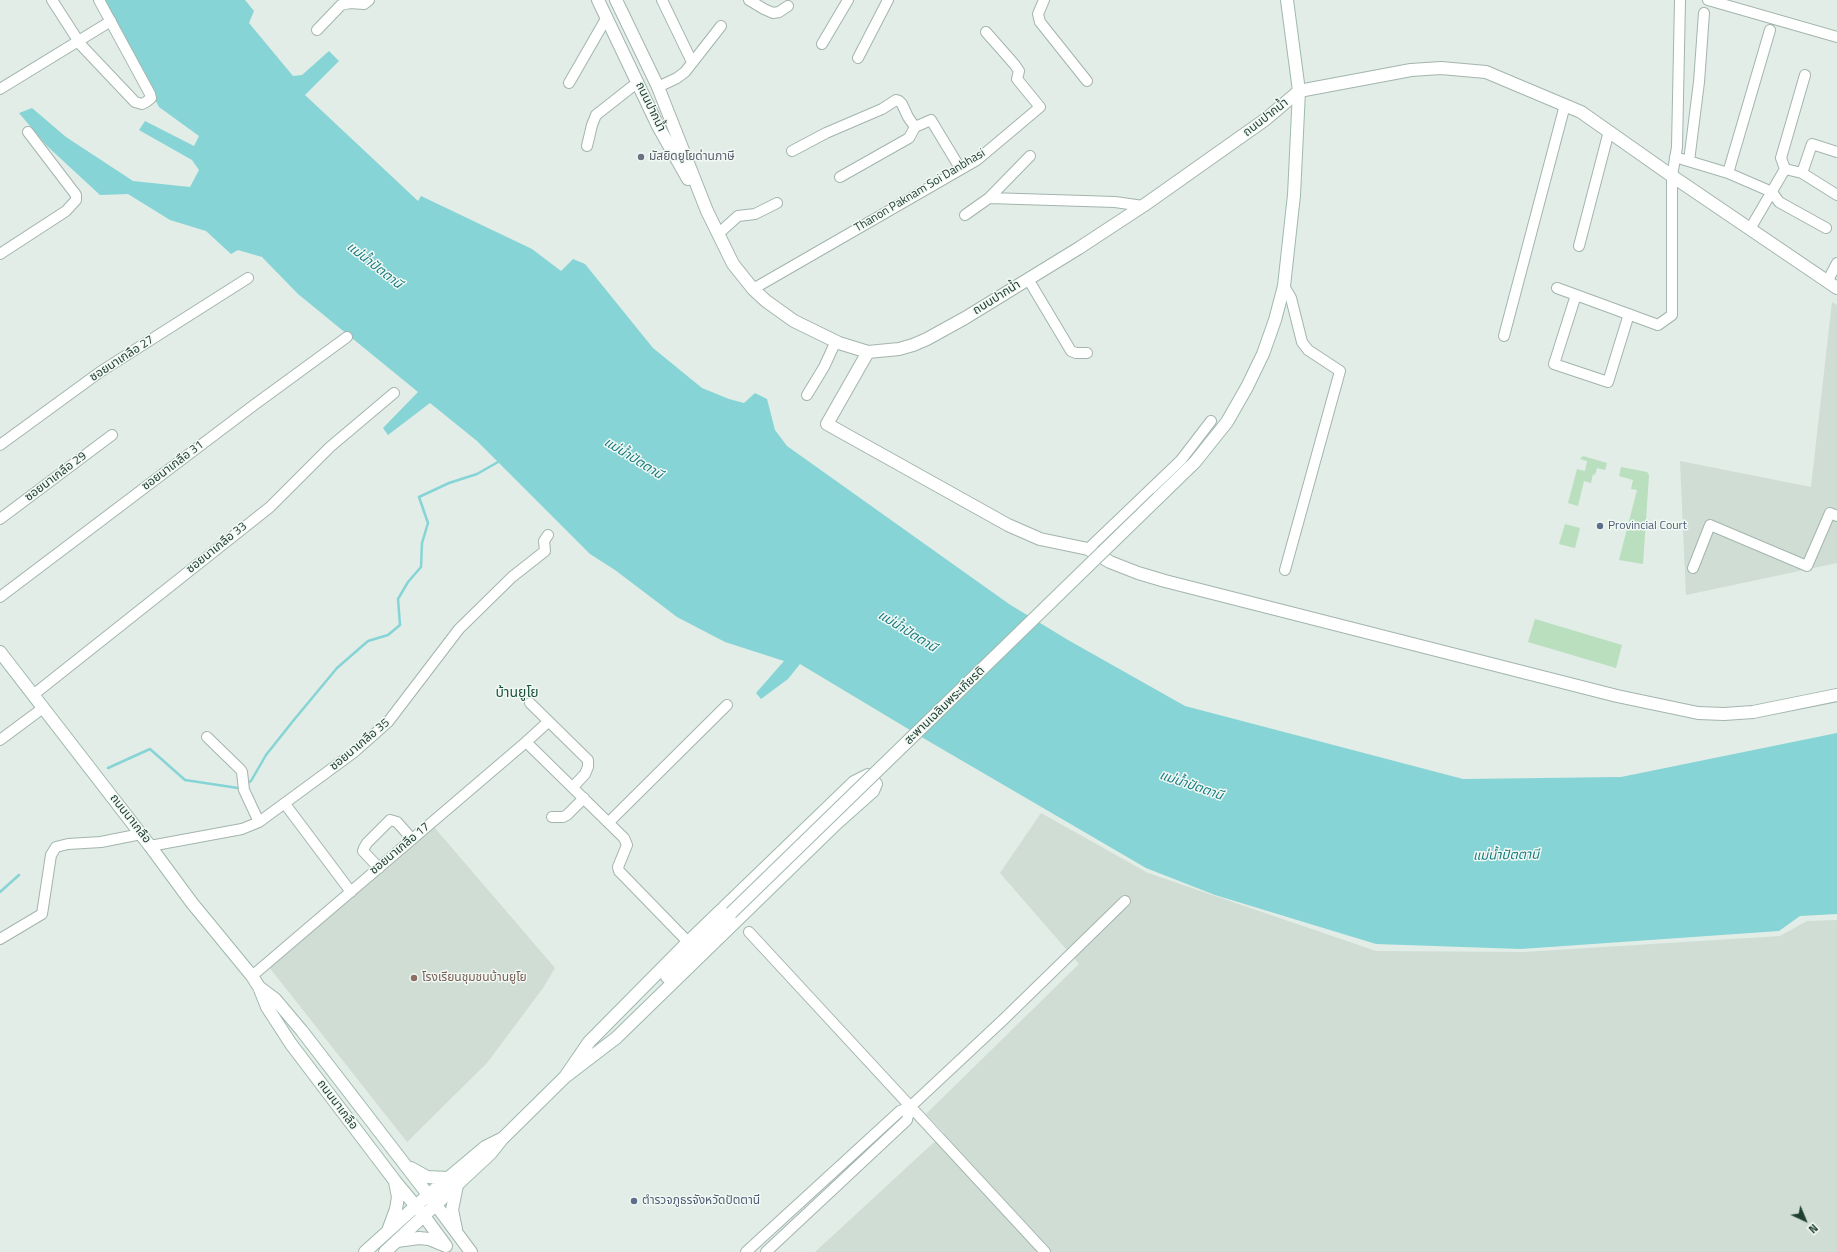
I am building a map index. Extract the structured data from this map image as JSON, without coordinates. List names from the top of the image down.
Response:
{
  "streets": {
    "main road": ["ถนนปากน้ำ", "สะพานเฉลิมพระเกียรติ", "ถนนนาเกลือ"],
    "street": [
      "Thanon Paknam Soi Danbhasi",
      "ซอยนาเกลือ 27",
      "ซอยนาเกลือ 31",
      "ซอยนาเกลือ 29",
      "ซอยนาเกลือ 33",
      "ซอยนาเกลือ 35",
      "ซอยนาเกลือ 17"
    ]
  },
  "crossings": [
    ["ถนนปากน้ำ", "Thanon Paknam Soi Danbhasi"],
    ["ถนนปากน้ำ", "สะพานเฉลิมพระเกียรติ"],
    ["ซอยนาเกลือ 33", "ถนนนาเกลือ"],
    ["ซอยนาเกลือ 35", "ถนนนาเกลือ"],
    ["ถนนนาเกลือ", "ซอยนาเกลือ 17"]
  ],
  "districts": ["บ้านยูโย"],
  "water": ["แม่น้ำปัตตานี"],
  "places": [
    "มัสยิดยูโยด่านภาษี",
    "Provincial Court",
    "โรงเรียนชุมชนบ้านยูโย",
    "ตำรวจภูธรจังหวัดปัตตานี"
  ],
  "north": "bottom right"
}
